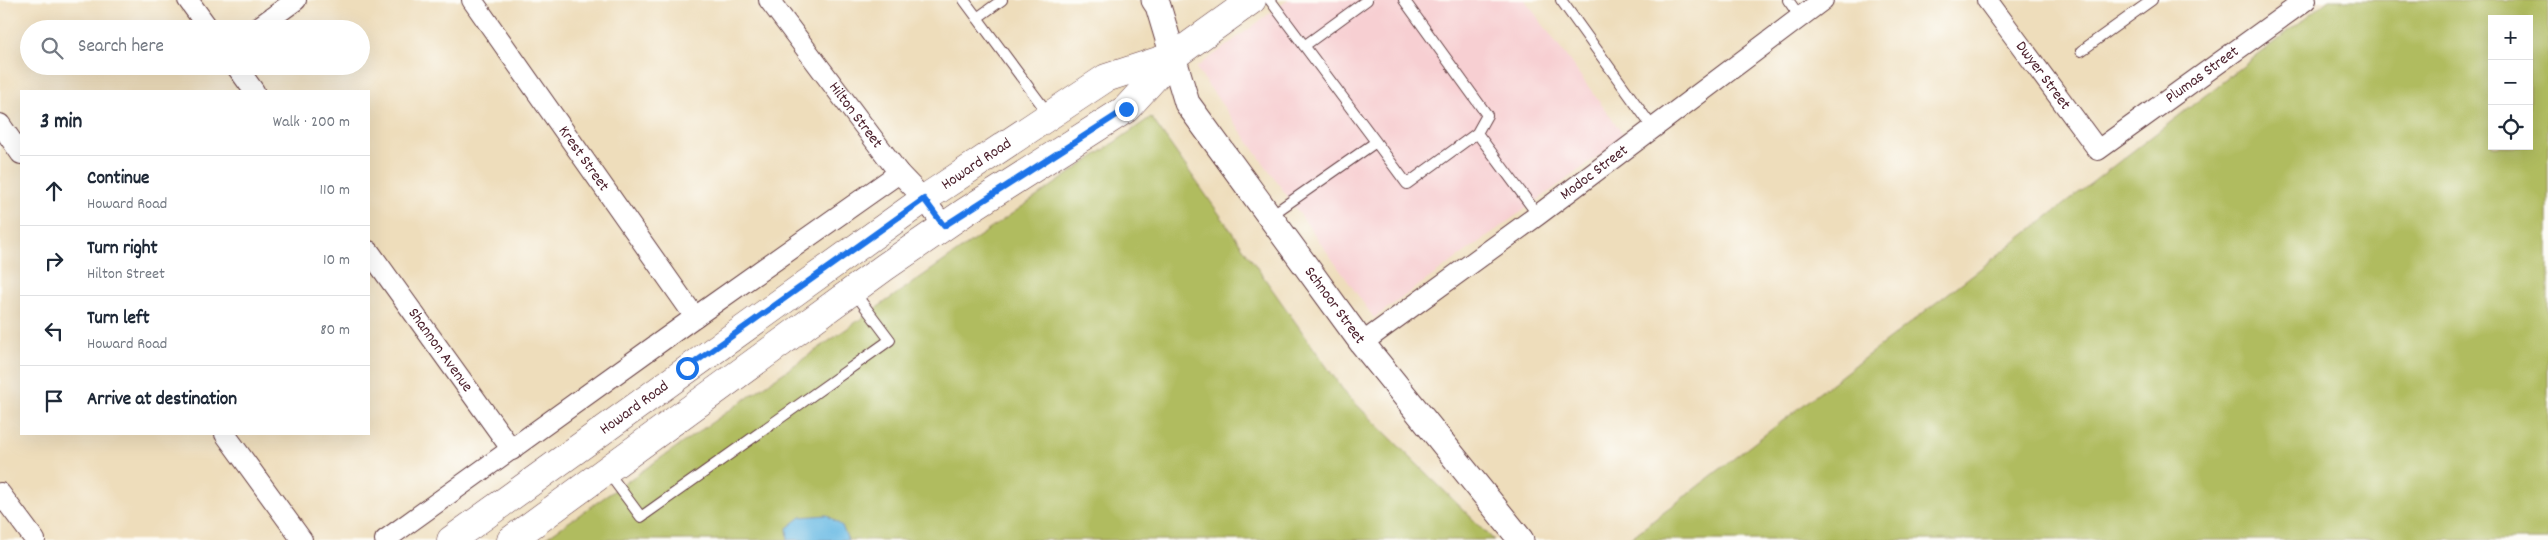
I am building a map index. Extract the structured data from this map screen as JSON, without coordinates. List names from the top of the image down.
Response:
{
  "streets": {
    "main road": ["Howard Road"],
    "street": [
      "Dwyer Street",
      "Plumas Street",
      "Hilton Street",
      "Krest Street",
      "Modoc Street",
      "Schnoor Street",
      "Shannon Avenue"
    ]
  },
  "crossings": [
    ["Dwyer Street", "Plumas Street"],
    ["Hilton Street", "Howard Road"],
    ["Howard Road", "Schnoor Street"],
    ["Modoc Street", "Schnoor Street"]
  ],
  "page": {
    "map_buttons": ["+", "−"],
    "search": "Search here",
    "heading": ["3 min", "Walk · 200 m"],
    "list": [
      ["Continue", "Howard Road", "110 m"],
      ["Turn right", "Hilton Street", "10 m"],
      ["Turn left", "Howard Road", "80 m"],
      "Arrive at destination"
    ]
  }
}
